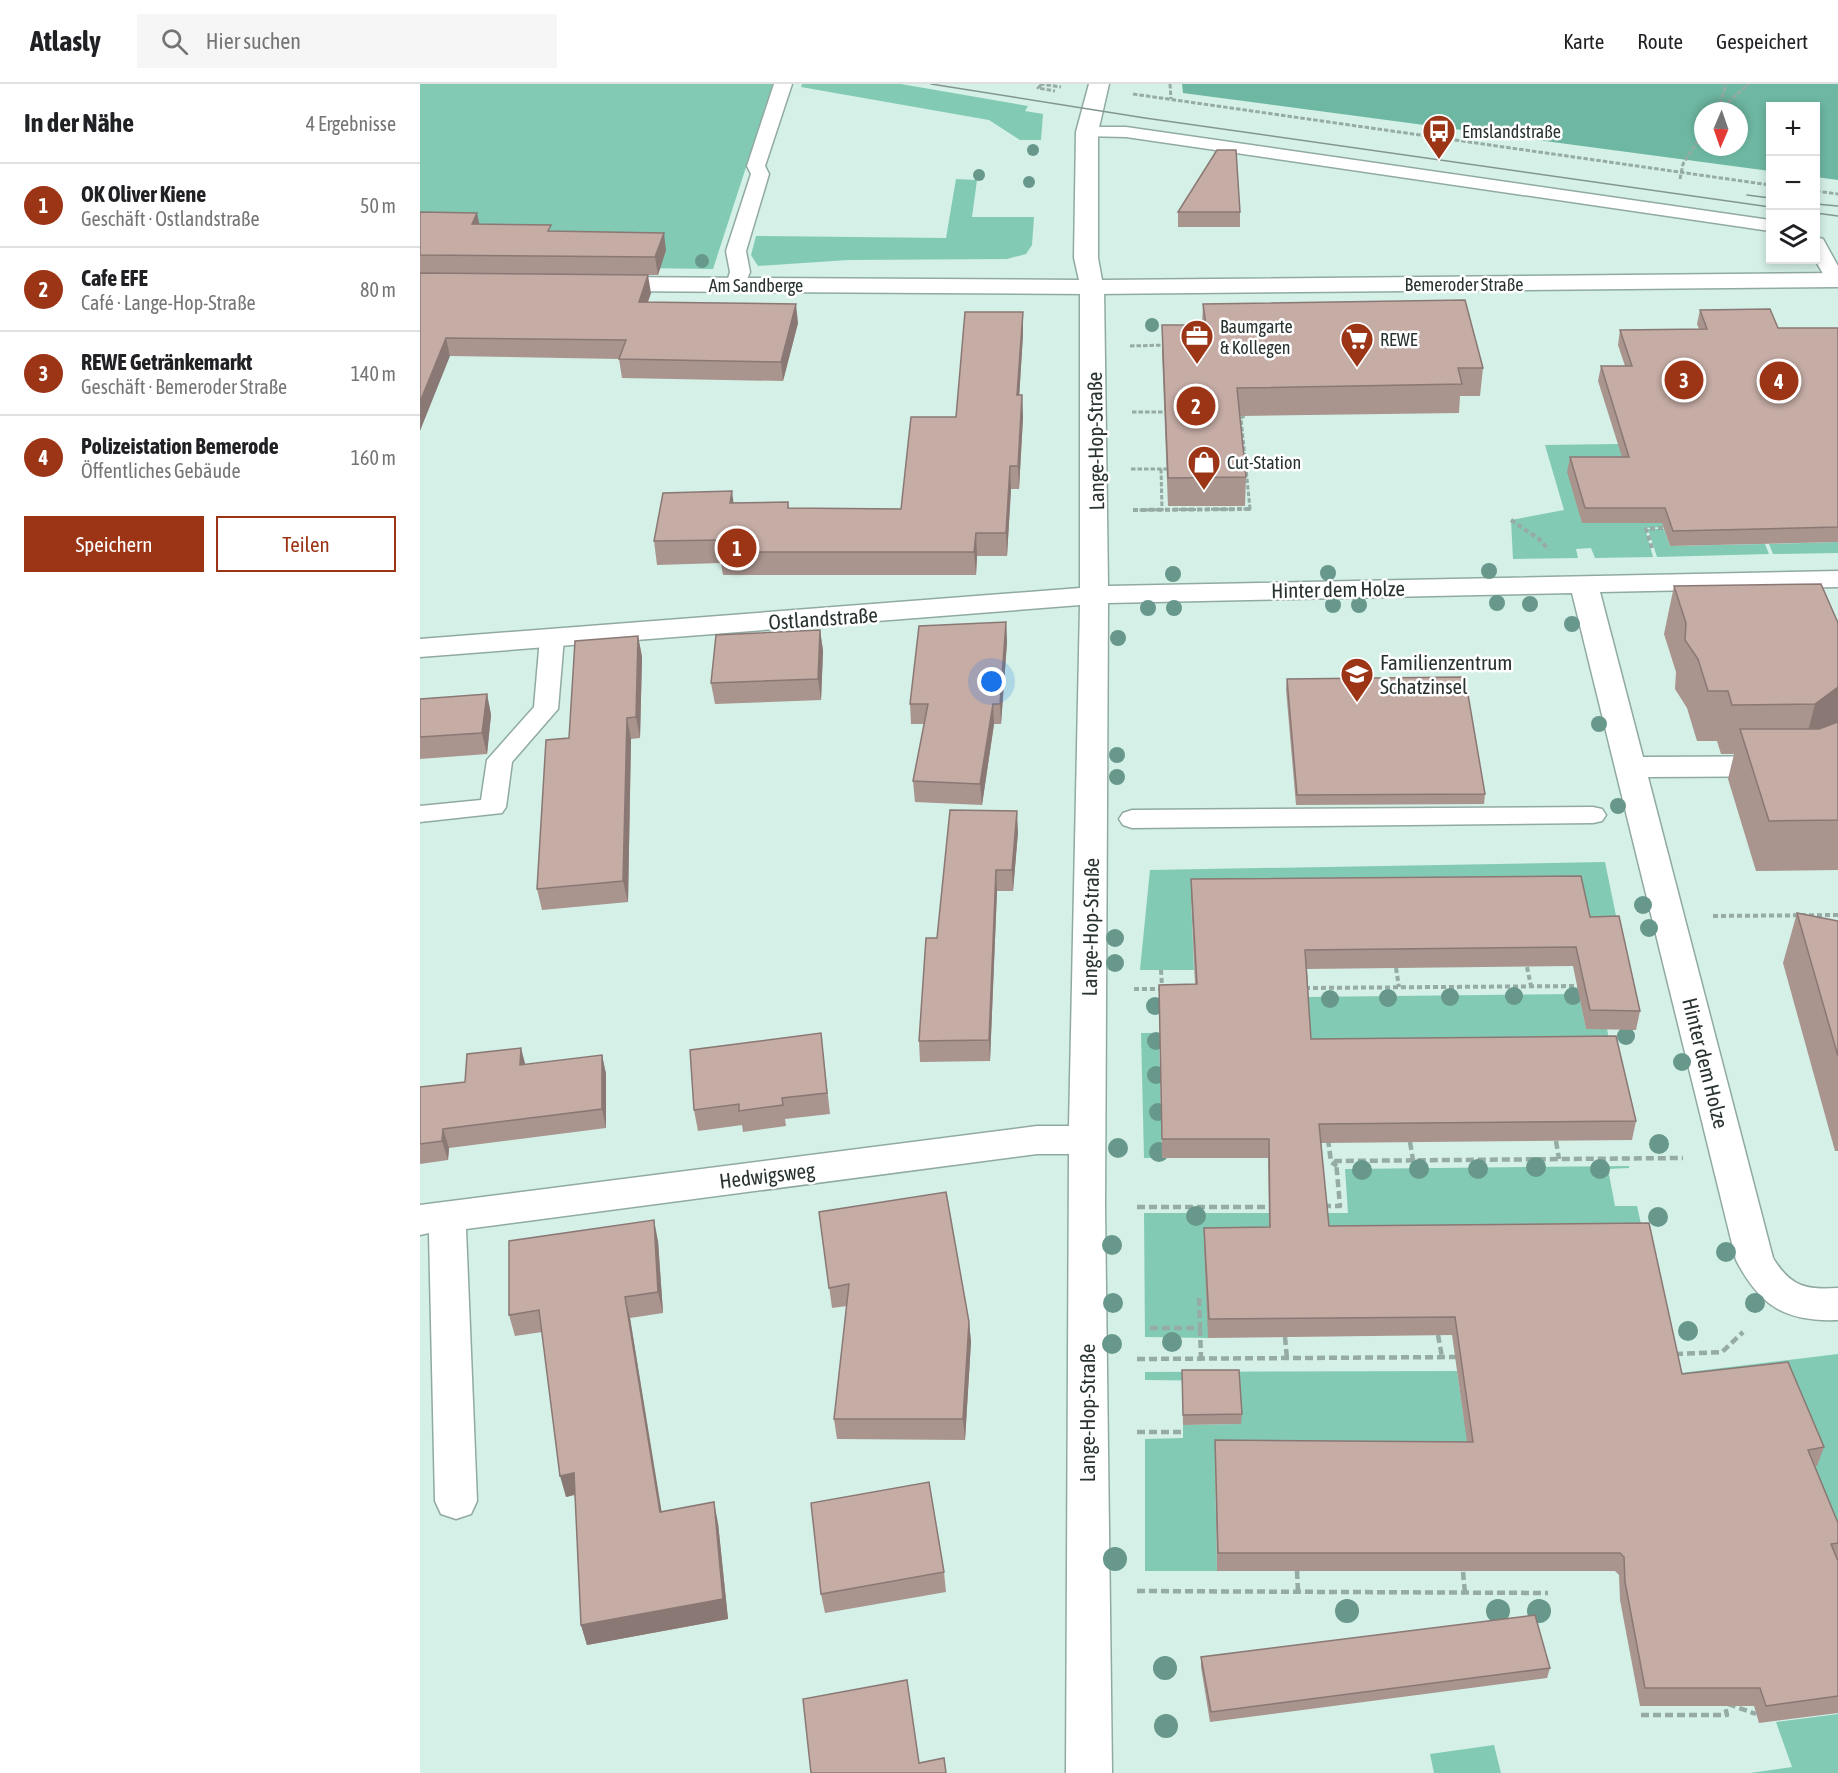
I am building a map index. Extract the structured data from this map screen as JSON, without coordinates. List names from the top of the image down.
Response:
{
  "streets": {
    "street": [
      "Bemeroder Straße",
      "Am Sandberge",
      "Lange-Hop-Straße",
      "Hinter dem Holze",
      "Ostlandstraße",
      "Hedwigsweg"
    ]
  },
  "crossings": [
    ["Bemeroder Straße", "Am Sandberge"],
    ["Bemeroder Straße", "Lange-Hop-Straße"],
    ["Am Sandberge", "Lange-Hop-Straße"],
    ["Lange-Hop-Straße", "Hinter dem Holze"],
    ["Lange-Hop-Straße", "Ostlandstraße"],
    ["Lange-Hop-Straße", "Hedwigsweg"],
    ["Hinter dem Holze", "Ostlandstraße"]
  ],
  "places": {
    "bus stop": ["Emslandstraße"],
    "office": ["Baumgarte & Kollegen"],
    "supermarket": ["REWE"],
    "shop": ["Cut-Station"],
    "school or university": ["Familienzentrum Schatzinsel"]
  },
  "north": "bottom",
  "page": {
    "header": "Atlasly",
    "search": "Hier suchen",
    "nav": ["Karte", "Route", "Gespeichert"],
    "heading": ["In der Nähe", "4 Ergebnisse"],
    "map_buttons": ["+", "−"],
    "list": [
      {
        "mark": "1",
        "name": "OK Oliver Kiene",
        "note": "Geschäft · Ostlandstraße",
        "value": "50 m"
      },
      {
        "mark": "2",
        "name": "Cafe EFE",
        "note": "Café · Lange-Hop-Straße",
        "value": "80 m"
      },
      {
        "mark": "3",
        "name": "REWE Getränkemarkt",
        "note": "Geschäft · Bemeroder Straße",
        "value": "140 m"
      },
      {
        "mark": "4",
        "name": "Polizeistation Bemerode",
        "note": "Öffentliches Gebäude",
        "value": "160 m"
      }
    ],
    "pins": [
      "3",
      "4",
      "2",
      "1"
    ],
    "buttons": ["Speichern", "Teilen"]
  }
}
